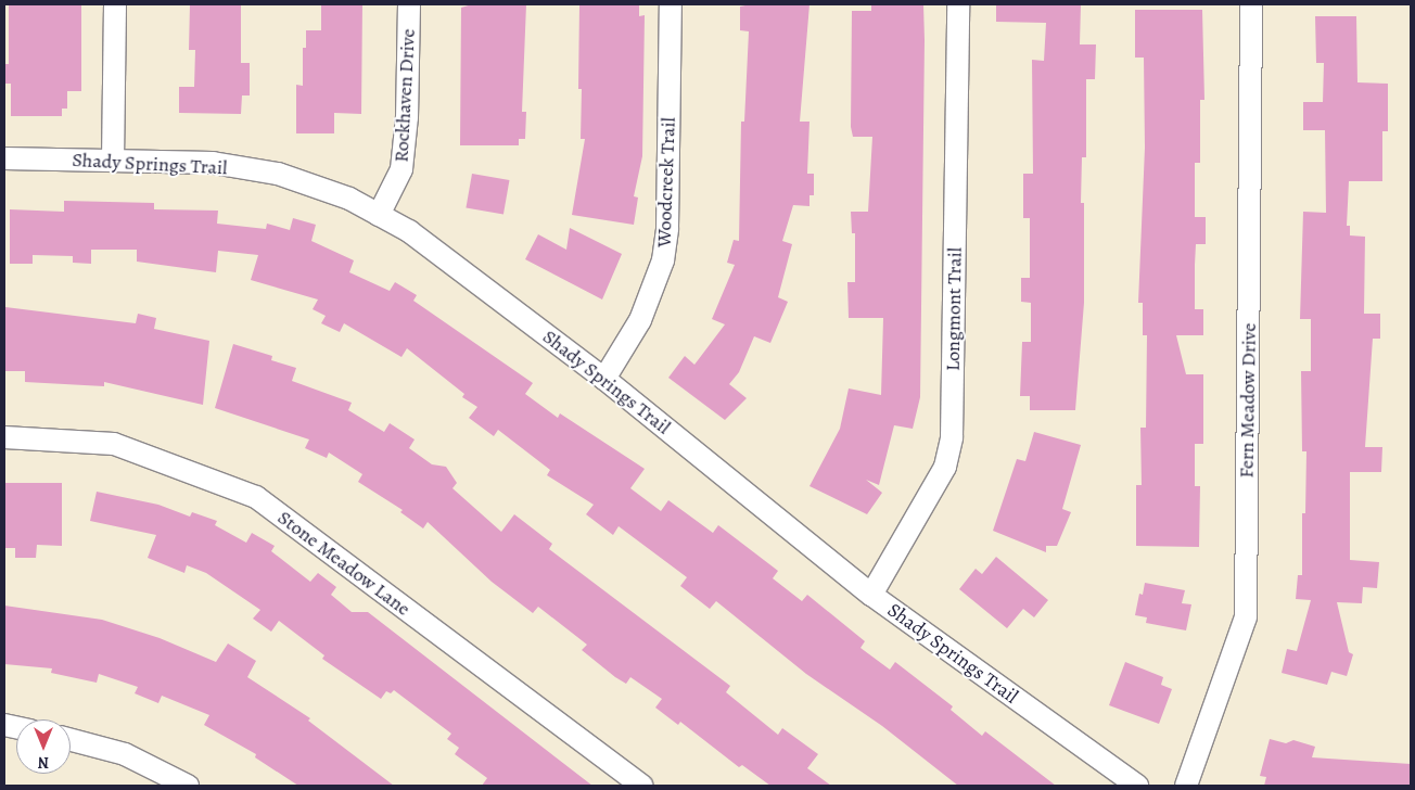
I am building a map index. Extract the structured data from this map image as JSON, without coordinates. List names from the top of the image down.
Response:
{
  "streets": {
    "street": [
      "Rockhaven Drive",
      "Shady Springs Trail",
      "Woodcreek Trail",
      "Longmont Trail",
      "Fern Meadow Drive",
      "Stone Meadow Lane"
    ]
  },
  "crossings": [
    ["Rockhaven Drive", "Shady Springs Trail"],
    ["Shady Springs Trail", "Woodcreek Trail"],
    ["Shady Springs Trail", "Longmont Trail"]
  ],
  "north": "bottom"
}
